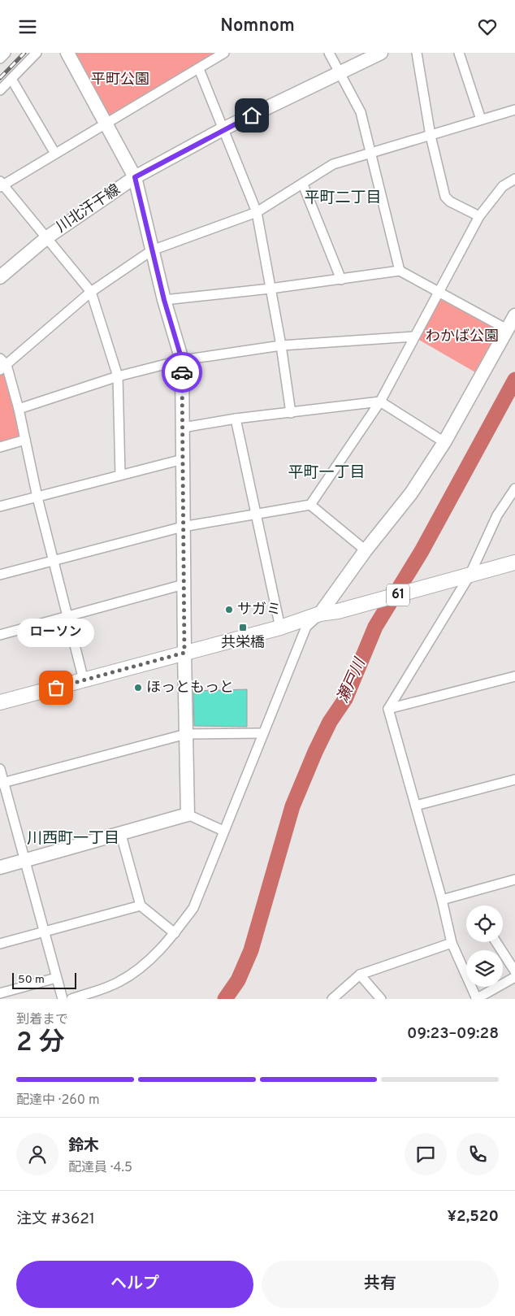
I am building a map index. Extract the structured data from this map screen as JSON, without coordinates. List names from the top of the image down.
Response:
{
  "streets": {
    "main road": ["61"],
    "street": ["川北汗干線"]
  },
  "districts": ["平町二丁目", "平町一丁目", "川西町一丁目"],
  "water": ["瀬戸川"],
  "parks": ["平町公園", "わかば公園"],
  "places": {
    "other": ["サガミ", "ローソン", "ほっともっと"],
    "transit": ["共栄橋"]
  },
  "scale_bar": "50 m",
  "page": {
    "header": "Nomnom",
    "bubble": "ローソン",
    "scale": "50 m",
    "heading": ["2 分", "到着まで", "09:23–09:28"],
    "panel": [
      "鈴木",
      "配達員 · 4.5",
      "注文 #3621",
      "¥2,520"
    ],
    "bar": "配達中 · 260 m",
    "buttons": ["ヘルプ", "共有"]
  }
}
